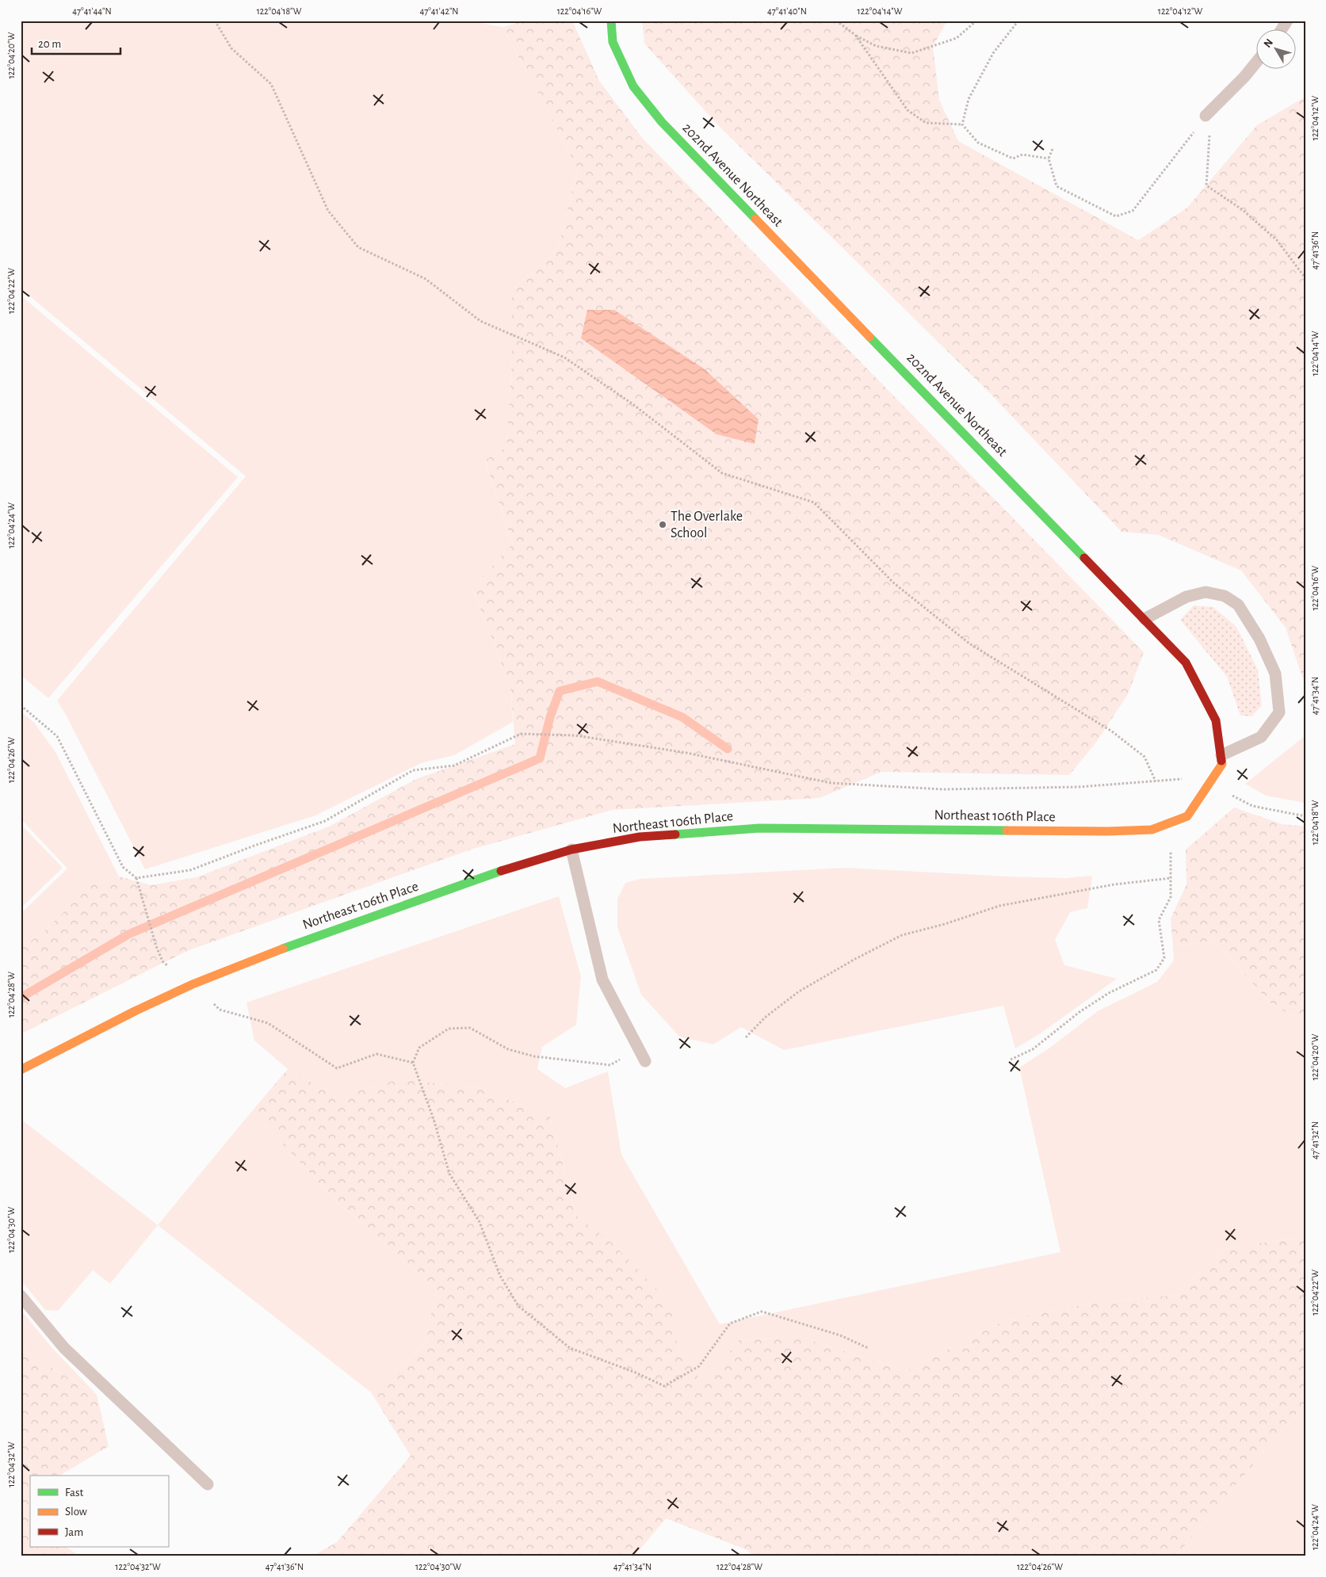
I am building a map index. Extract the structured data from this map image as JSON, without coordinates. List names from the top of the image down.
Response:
{
  "streets": {
    "street": ["202nd Avenue Northeast", "Northeast 106th Place"]
  },
  "crossings": [
    ["202nd Avenue Northeast", "Northeast 106th Place"]
  ],
  "places": ["The Overlake School"],
  "legend": ["Fast", "Slow", "Jam"],
  "scale_bar": "20 m",
  "north": "top left",
  "coordinates": [
    "47°41'44\"N",
    "122°04'18\"W",
    "47°41'42\"N",
    "122°04'16\"W",
    "47°41'40\"N",
    "122°04'14\"W",
    "122°04'12\"W",
    "122°04'20\"W",
    "47°41'36\"N",
    "122°04'22\"W",
    "122°04'24\"W",
    "47°41'34\"N",
    "122°04'26\"W",
    "122°04'28\"W",
    "47°41'32\"N",
    "122°04'30\"W",
    "122°04'32\"W"
  ]
}
